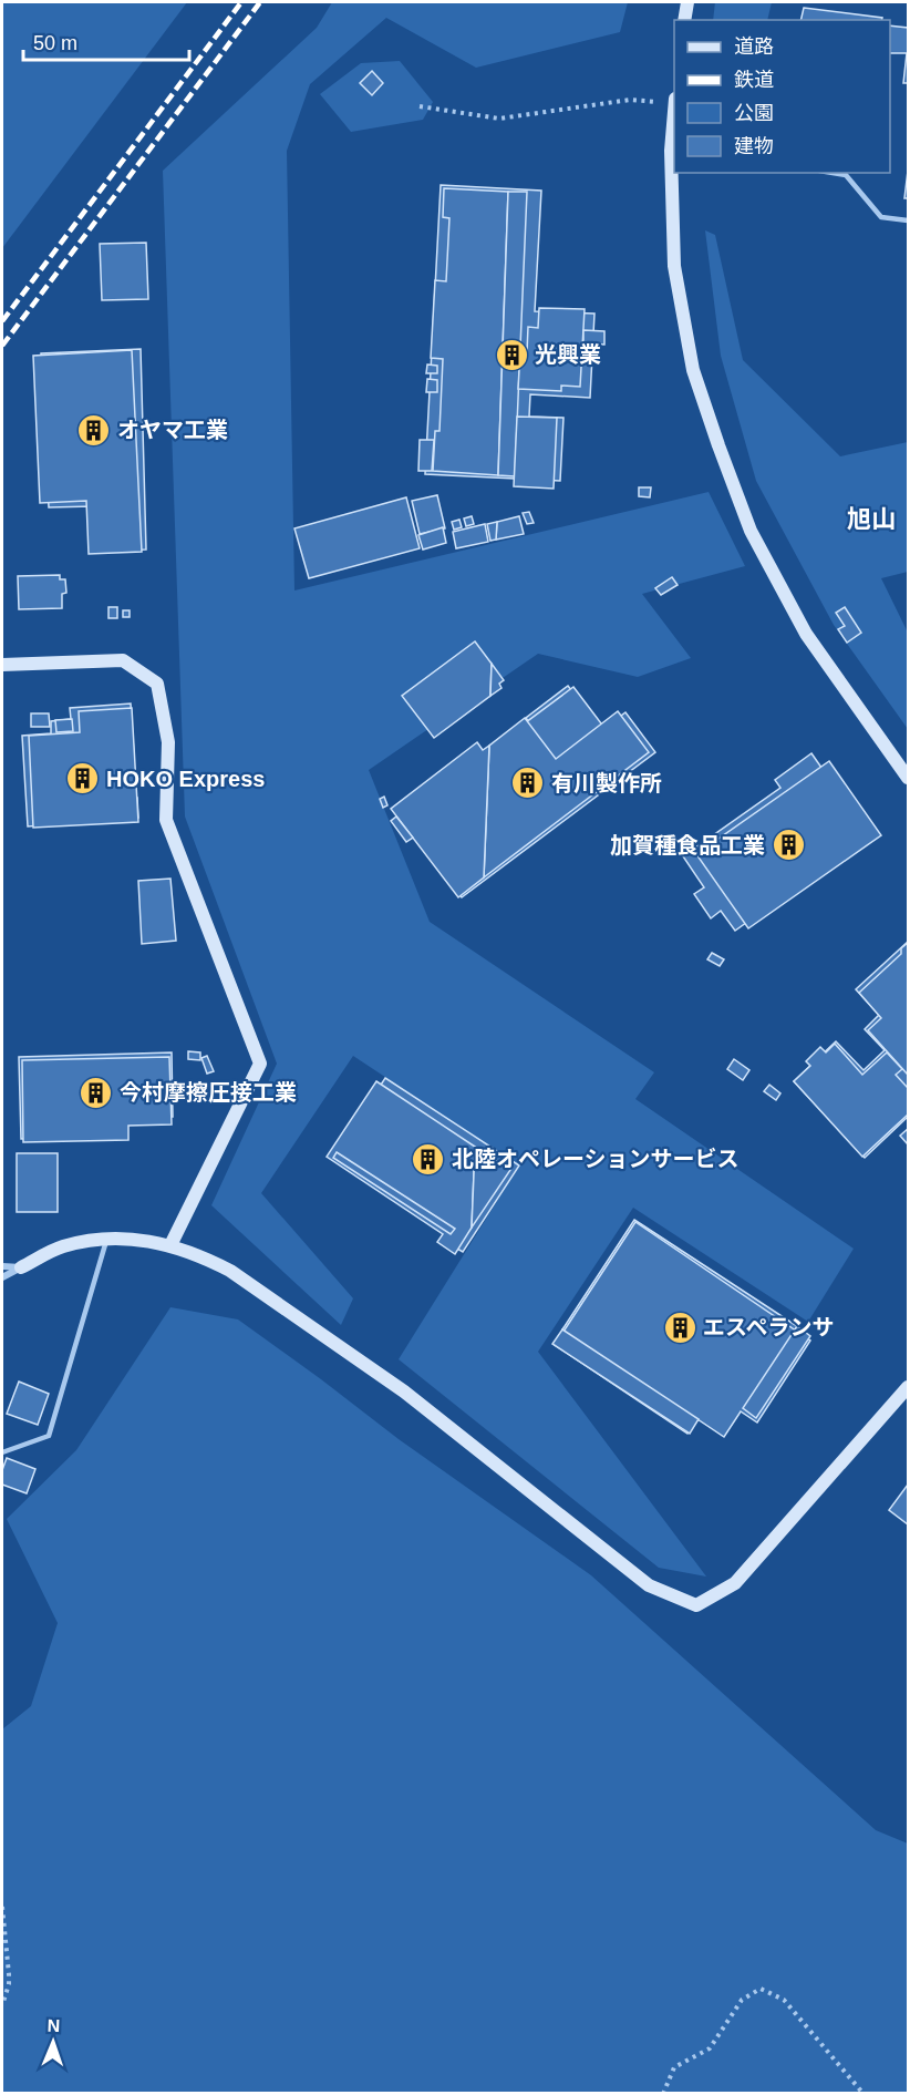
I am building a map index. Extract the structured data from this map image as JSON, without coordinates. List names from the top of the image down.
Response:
{
  "districts": ["旭山"],
  "places": {
    "building": [
      "光興業",
      "オヤマ工業",
      "HOKO Express",
      "有川製作所",
      "加賀種食品工業",
      "今村摩擦圧接工業",
      "北陸オペレーションサービス",
      "エスペランサ"
    ]
  },
  "legend": [
    "道路",
    "鉄道",
    "公園",
    "建物"
  ],
  "scale_bar": "50 m",
  "north": "top"
}
